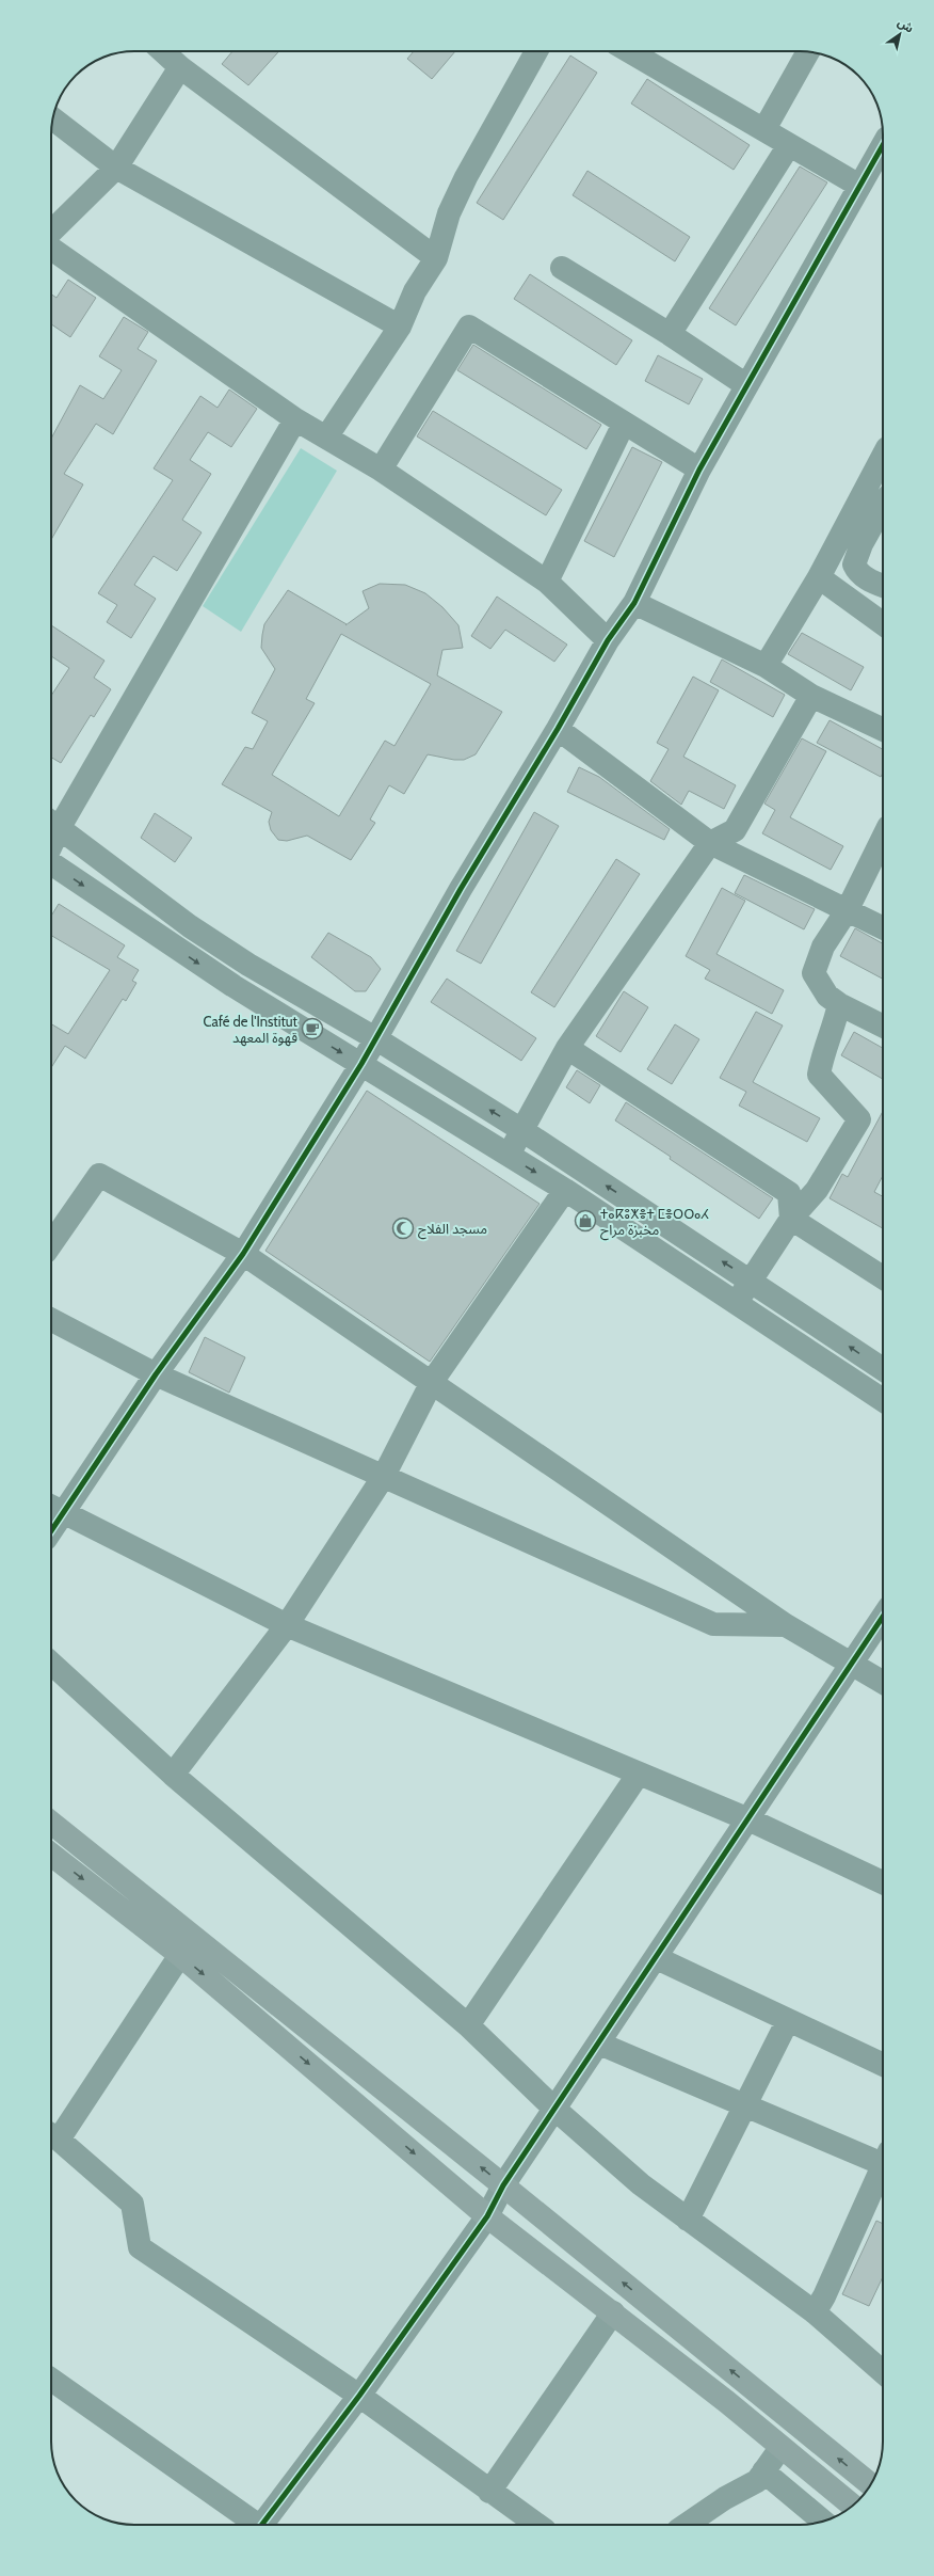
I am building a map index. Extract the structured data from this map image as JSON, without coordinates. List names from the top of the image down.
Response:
{
  "places": {
    "cafe": ["Café de l'Institut قهوة المعهد"],
    "shop": ["ⵜⴰⴽⵓⵅⴻⵜ ⵎⴻⵔⵔⴰⵃ مخبزة مراح"],
    "mosque": ["مسجد الفلاح"]
  },
  "north": "top right"
}
